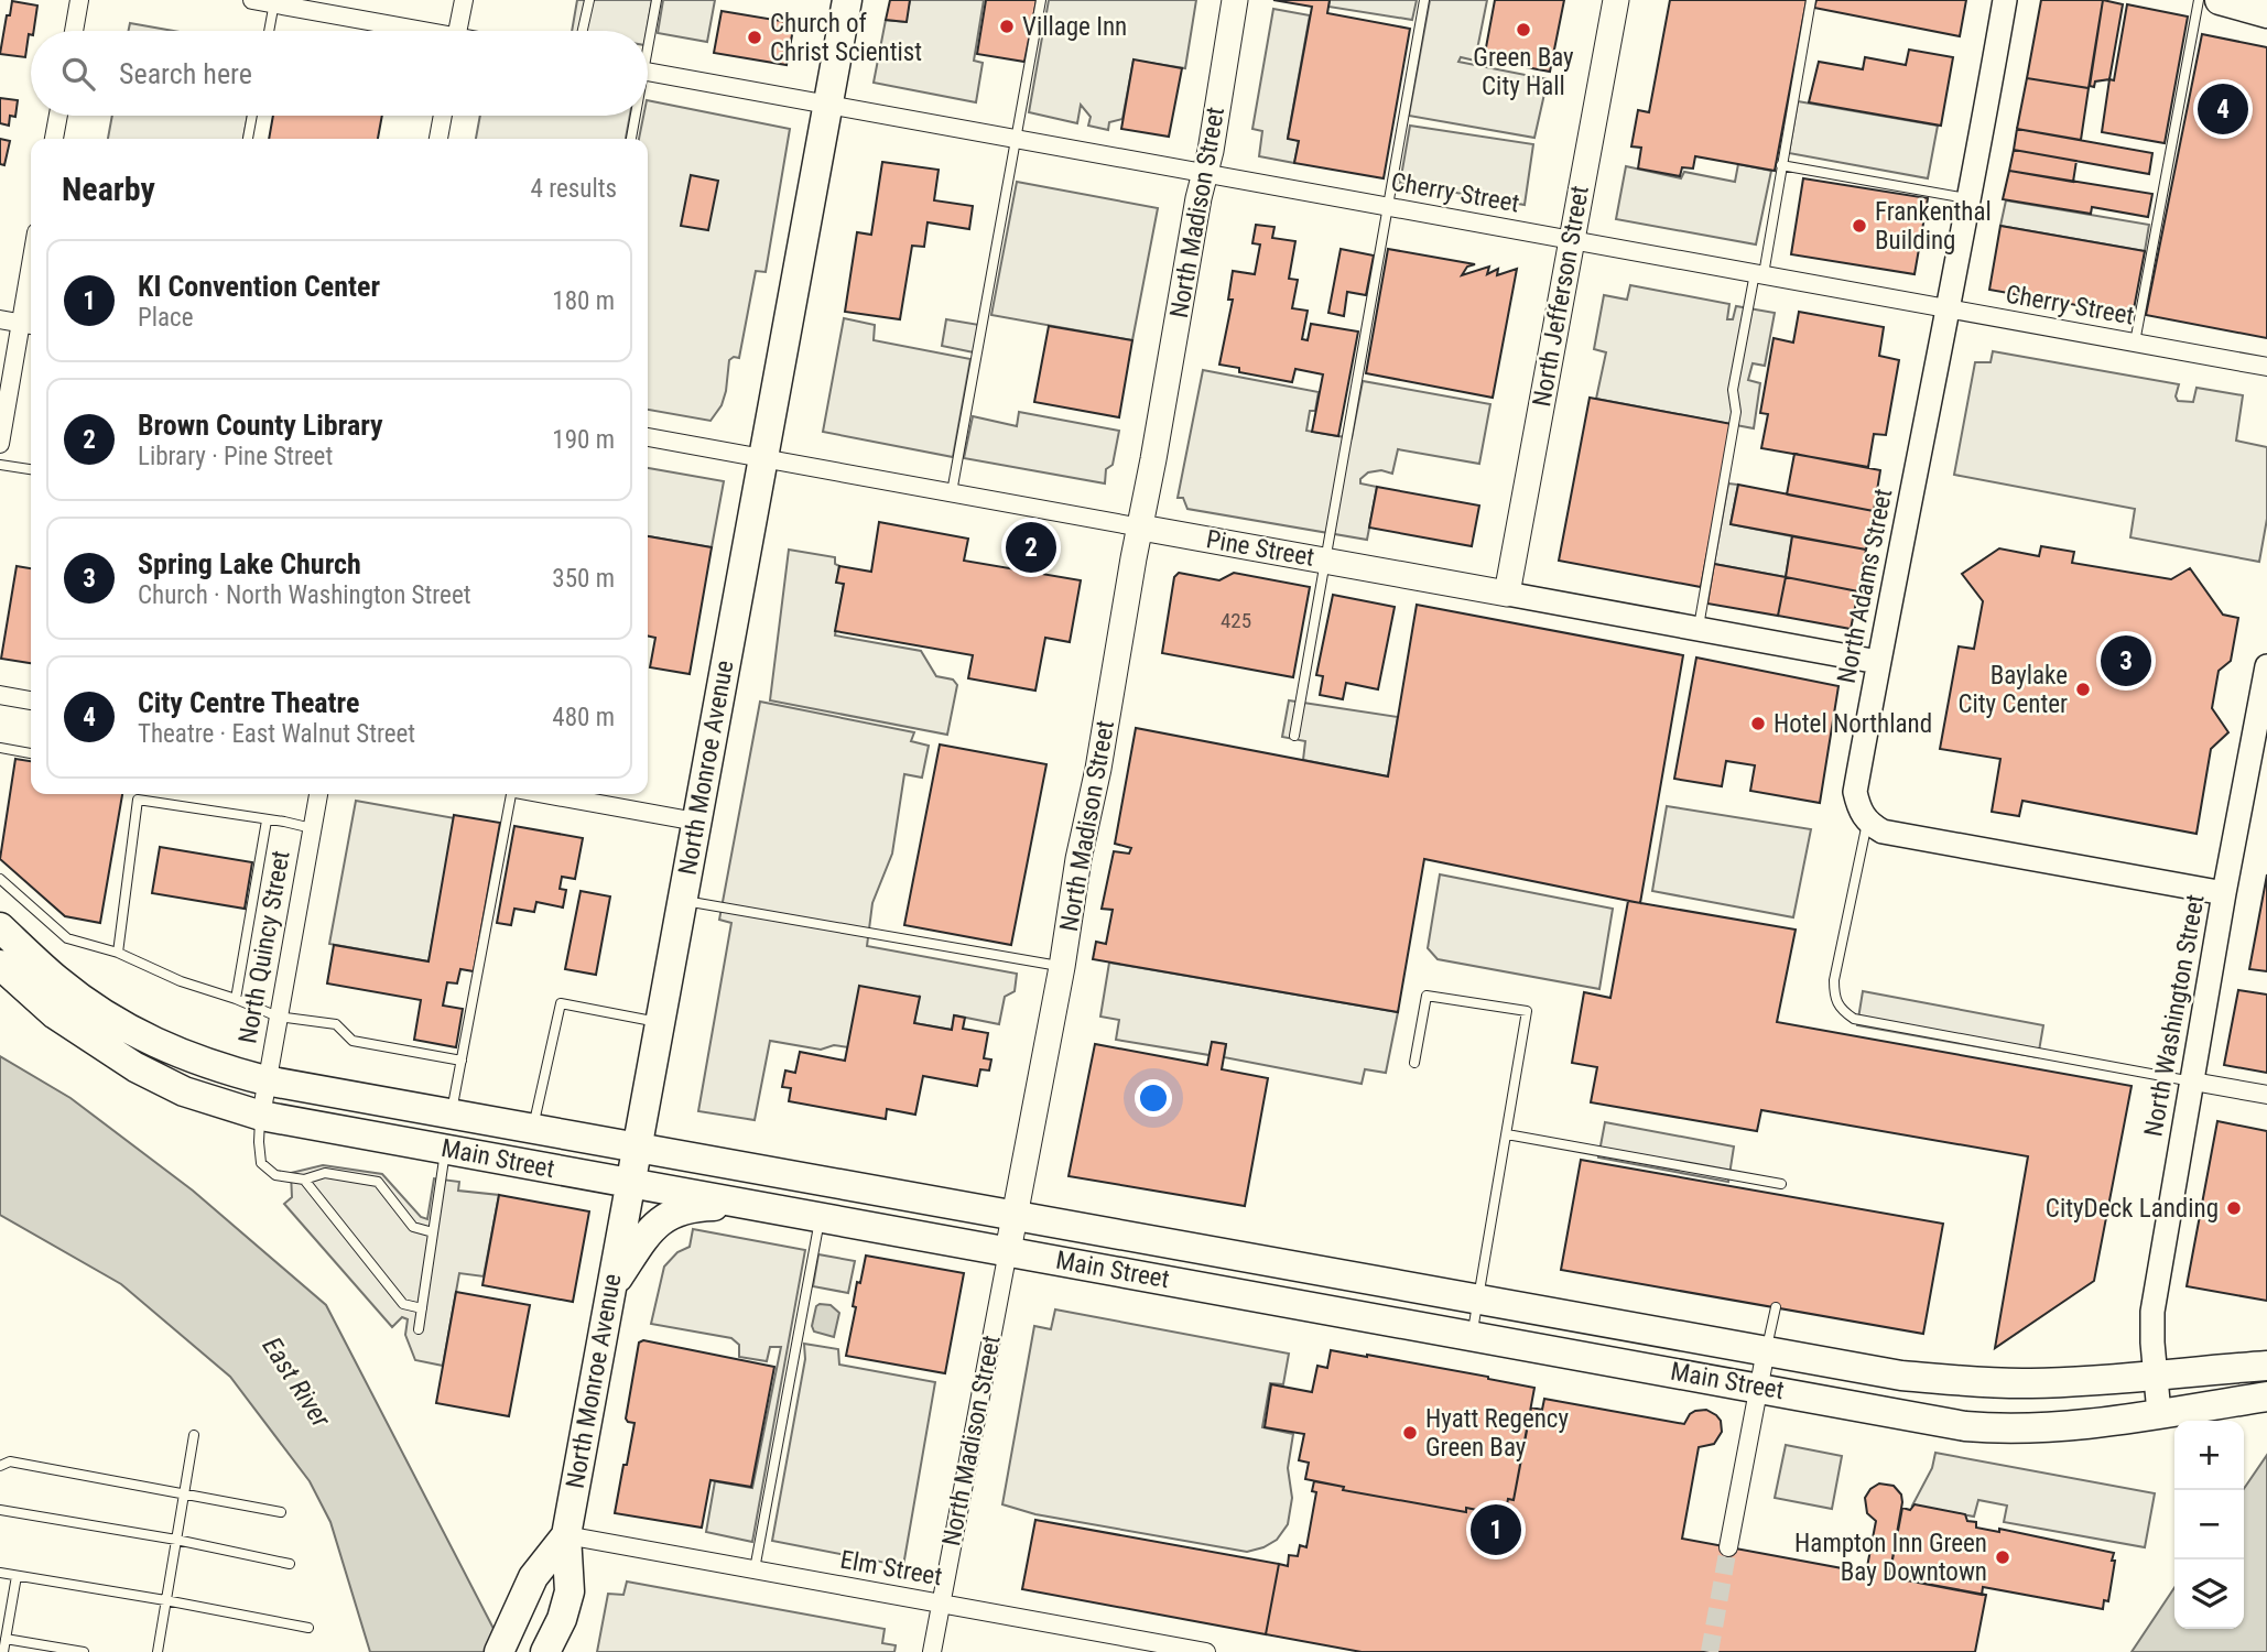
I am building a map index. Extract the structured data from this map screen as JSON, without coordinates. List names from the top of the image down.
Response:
{
  "streets": {
    "main road": [
      "North Madison Street",
      "North Jefferson Street",
      "Pine Street",
      "North Monroe Avenue",
      "Main Street"
    ],
    "street": [
      "Cherry Street",
      "North Adams Street",
      "North Quincy Street",
      "North Washington Street",
      "Elm Street"
    ]
  },
  "crossings": [
    ["Cherry Street", "North Madison Street"],
    ["Cherry Street", "North Jefferson Street"],
    ["Cherry Street", "North Adams Street"],
    ["Cherry Street", "North Monroe Avenue"],
    ["North Madison Street", "Pine Street"],
    ["North Madison Street", "Main Street"],
    ["North Madison Street", "Elm Street"],
    ["North Jefferson Street", "Pine Street"],
    ["Pine Street", "North Adams Street"],
    ["Pine Street", "North Monroe Avenue"],
    ["North Monroe Avenue", "Main Street"],
    ["North Monroe Avenue", "Elm Street"],
    ["North Quincy Street", "Main Street"],
    ["North Washington Street", "Main Street"]
  ],
  "water": ["East River"],
  "places": [
    "Village Inn",
    "Green Bay City Hall",
    "Church of Christ Scientist",
    "Frankenthal Building",
    "Baylake City Center",
    "Hotel Northland",
    "CityDeck Landing",
    "Hyatt Regency Green Bay",
    "Hampton Inn Green Bay Downtown"
  ],
  "house_numbers": ["425"],
  "page": {
    "search": "Search here",
    "pins": [
      "4",
      "2",
      "3",
      "1"
    ],
    "heading": ["Nearby", "4 results"],
    "list": [
      {
        "mark": "1",
        "name": "KI Convention Center",
        "note": "Place",
        "value": "180 m"
      },
      {
        "mark": "2",
        "name": "Brown County Library",
        "note": "Library · Pine Street",
        "value": "190 m"
      },
      {
        "mark": "3",
        "name": "Spring Lake Church",
        "note": "Church · North Washington Street",
        "value": "350 m"
      },
      {
        "mark": "4",
        "name": "City Centre Theatre",
        "note": "Theatre · East Walnut Street",
        "value": "480 m"
      }
    ],
    "map_buttons": ["+", "−"]
  }
}
